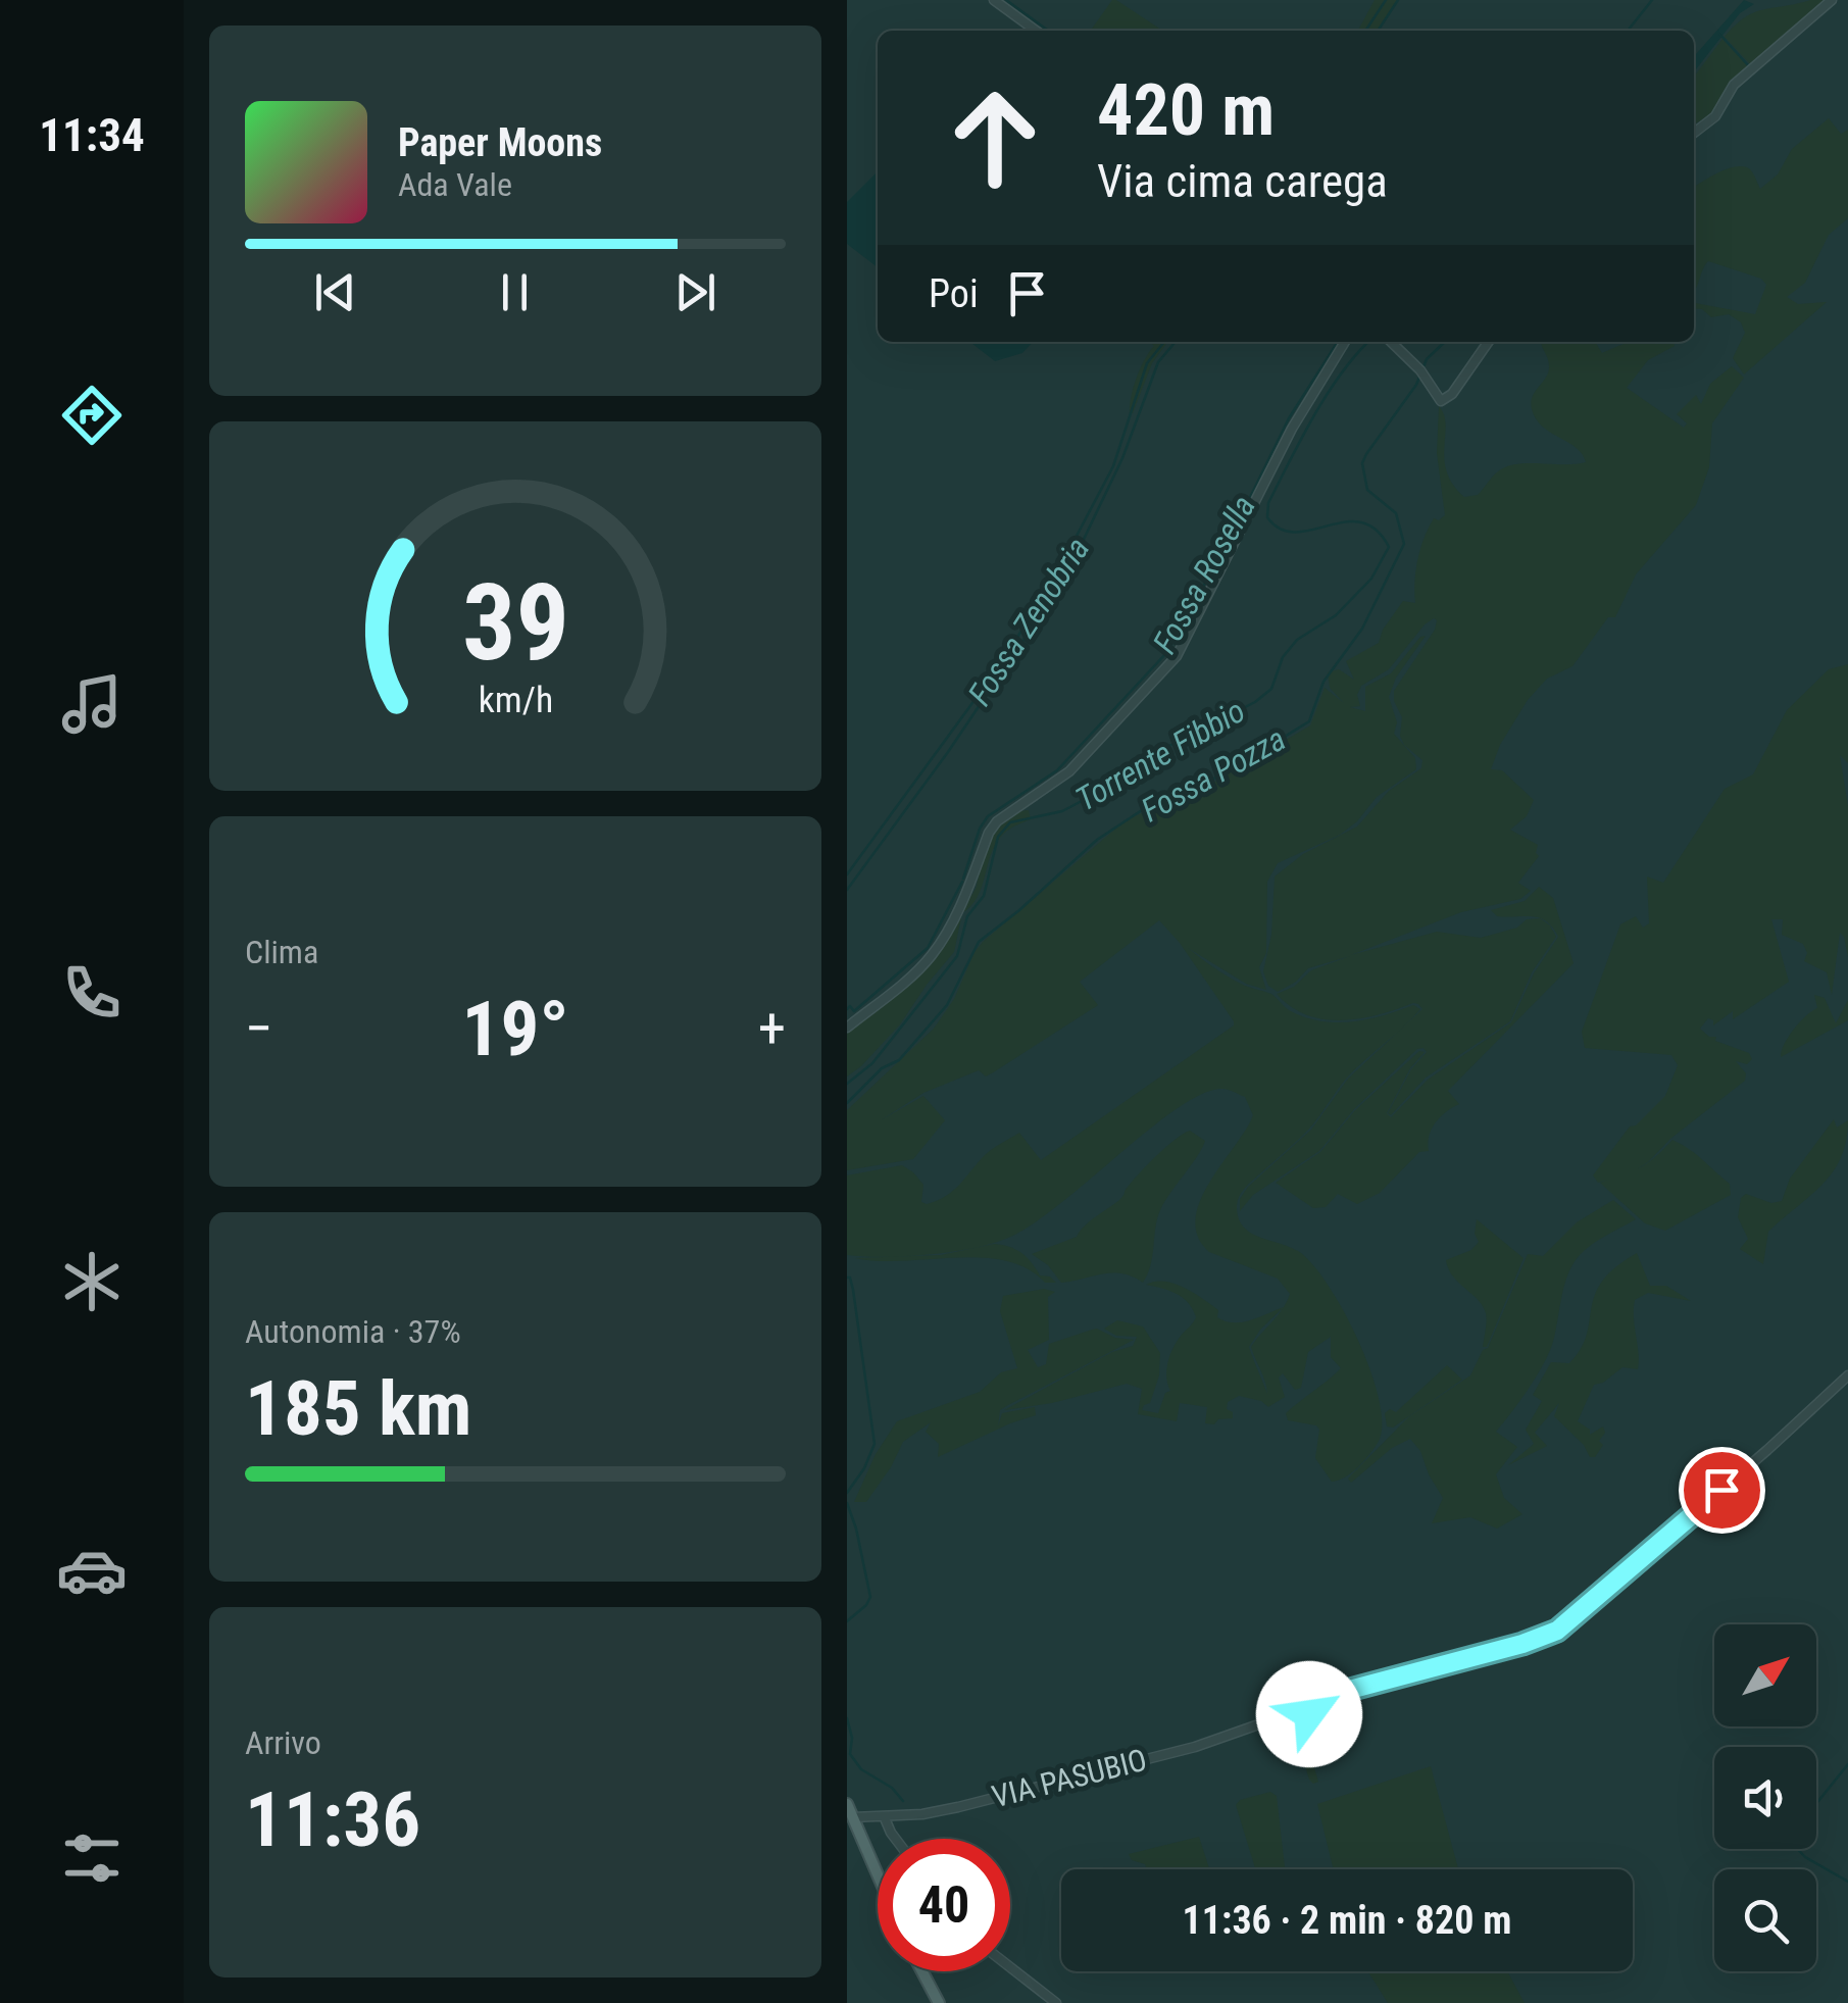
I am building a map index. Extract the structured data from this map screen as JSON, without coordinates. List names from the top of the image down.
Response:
{
  "streets": {
    "street": ["VIA PASUBIO"]
  },
  "water": [
    "Fossa Rosella",
    "Fossa Zenobria",
    "Torrente Fibbio",
    "Fossa Pozza"
  ],
  "north": "top right",
  "page": {
    "tabs": "11:34",
    "turn": ["420 m", "Via cima carega"],
    "song": ["Paper Moons", "Ada Vale"],
    "then": "Poi",
    "tile": [
      "Clima",
      ["Autonomia · 37%", "185 km"],
      ["Arrivo", "11:36"]
    ],
    "heat": ["−", "19°", "+"],
    "limit": "40",
    "trip": "11:36 · 2 min · 820 m",
    "gauge": ["39", "km/h"]
  }
}
